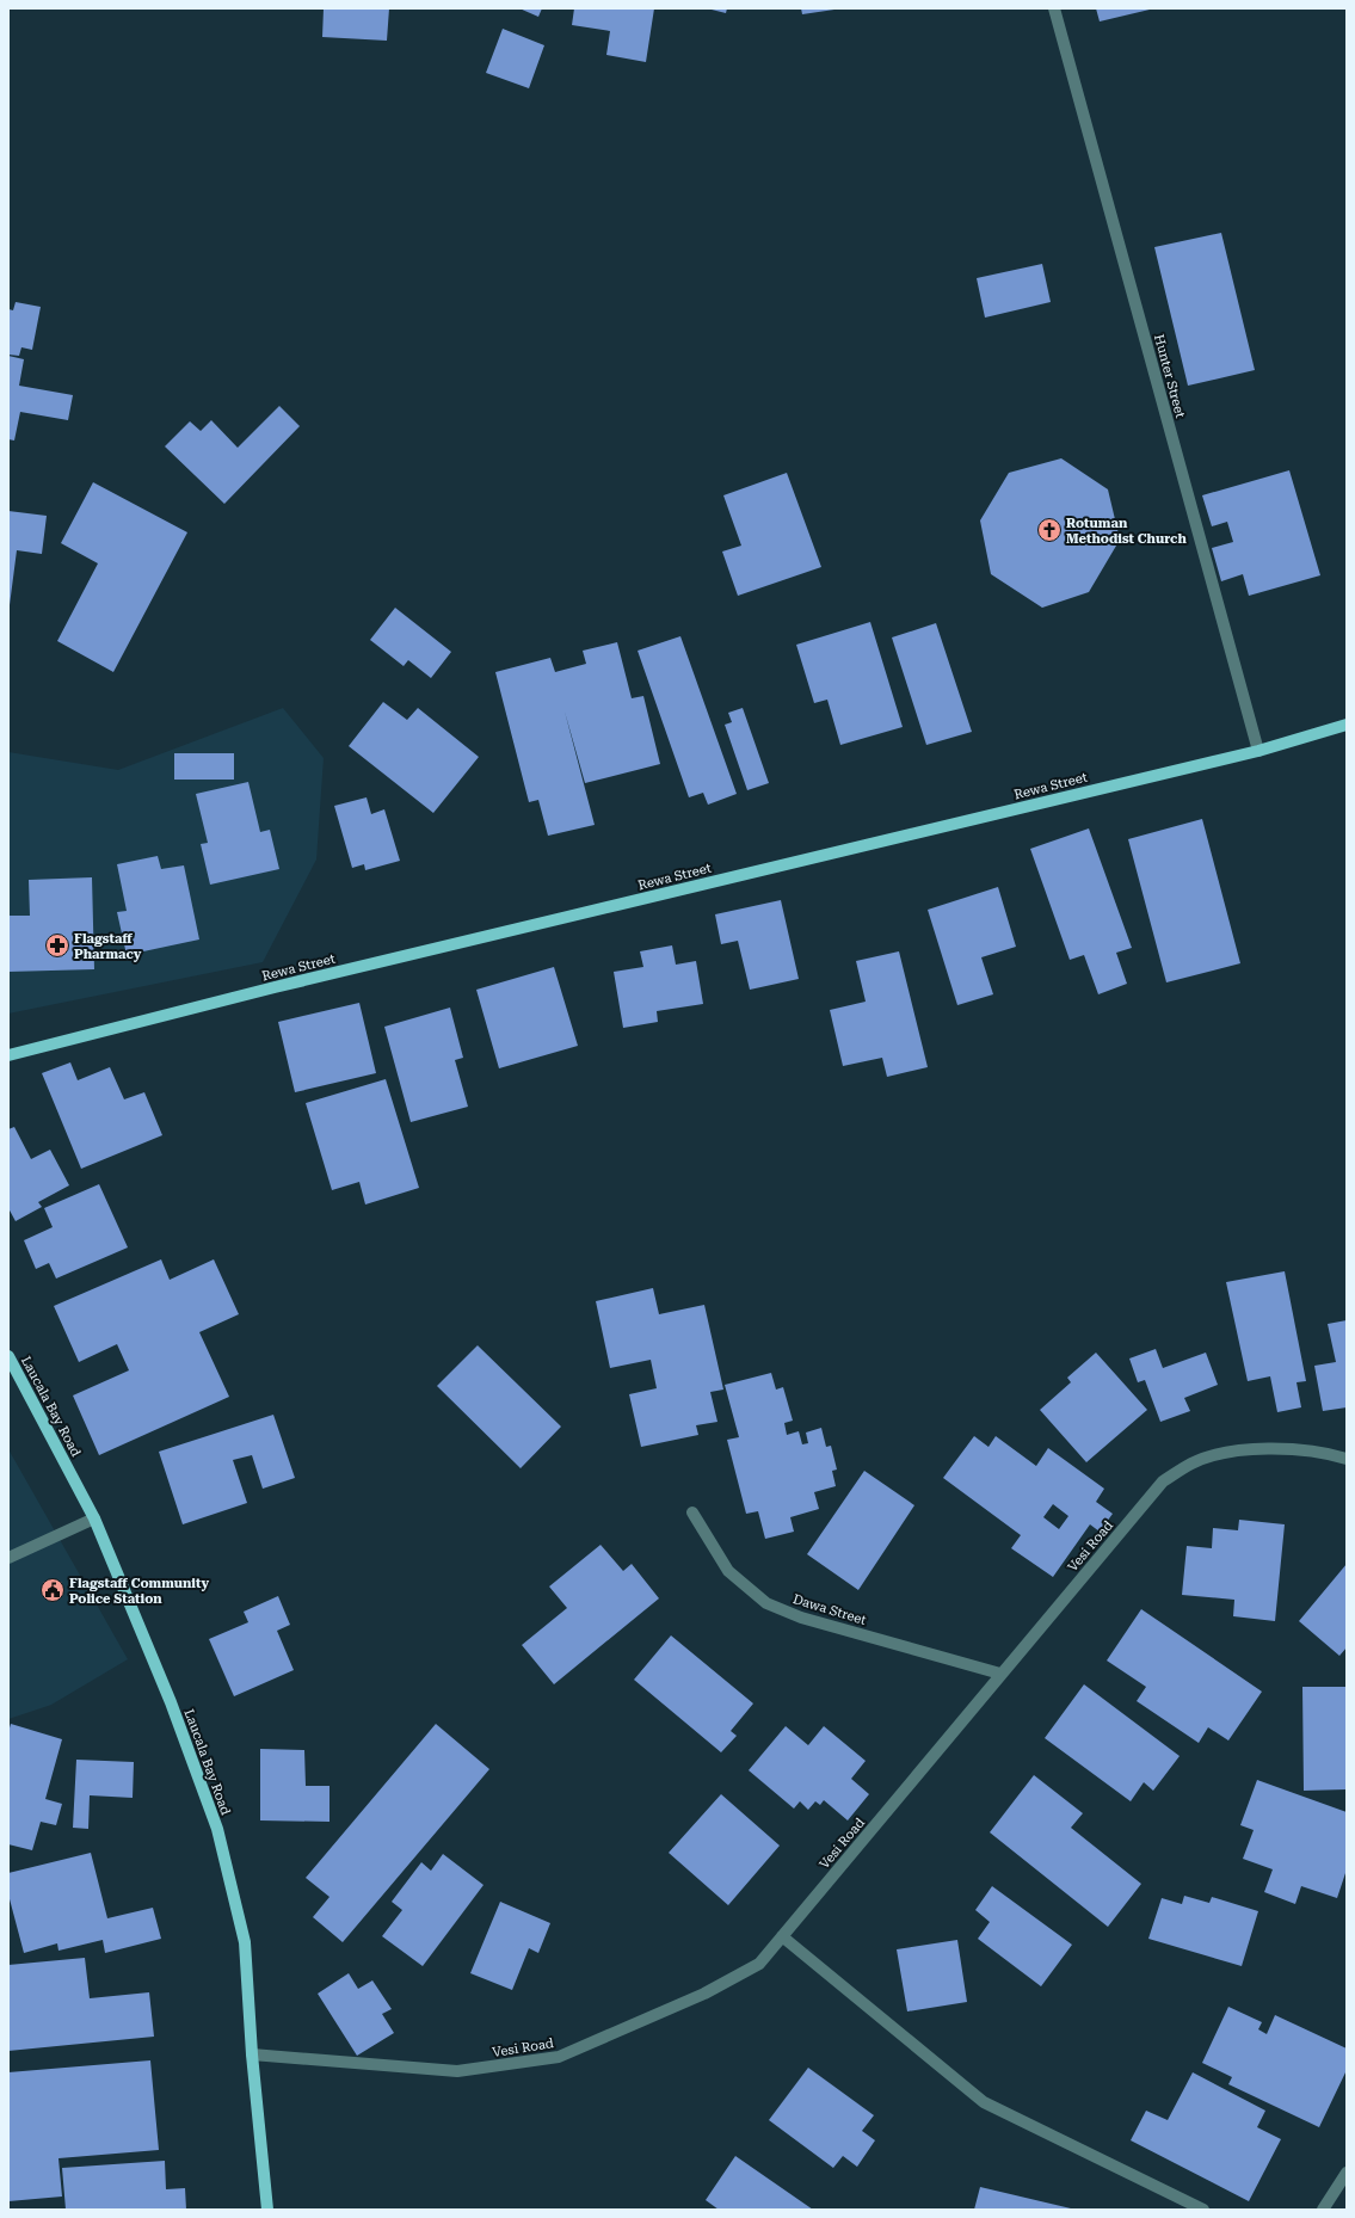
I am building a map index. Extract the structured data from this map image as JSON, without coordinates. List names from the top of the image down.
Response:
{
  "streets": {
    "main road": ["Rewa Street", "Laucala Bay Road"],
    "street": ["Hunter Street", "Vesi Road", "Dawa Street"]
  },
  "crossings": [
    ["Hunter Street", "Rewa Street"],
    ["Laucala Bay Road", "Vesi Road"],
    ["Vesi Road", "Dawa Street"]
  ],
  "places": {
    "church": ["Rotuman Methodist Church"],
    "pharmacy": ["Flagstaff Pharmacy"],
    "public building": ["Flagstaff Community Police Station"]
  }
}
